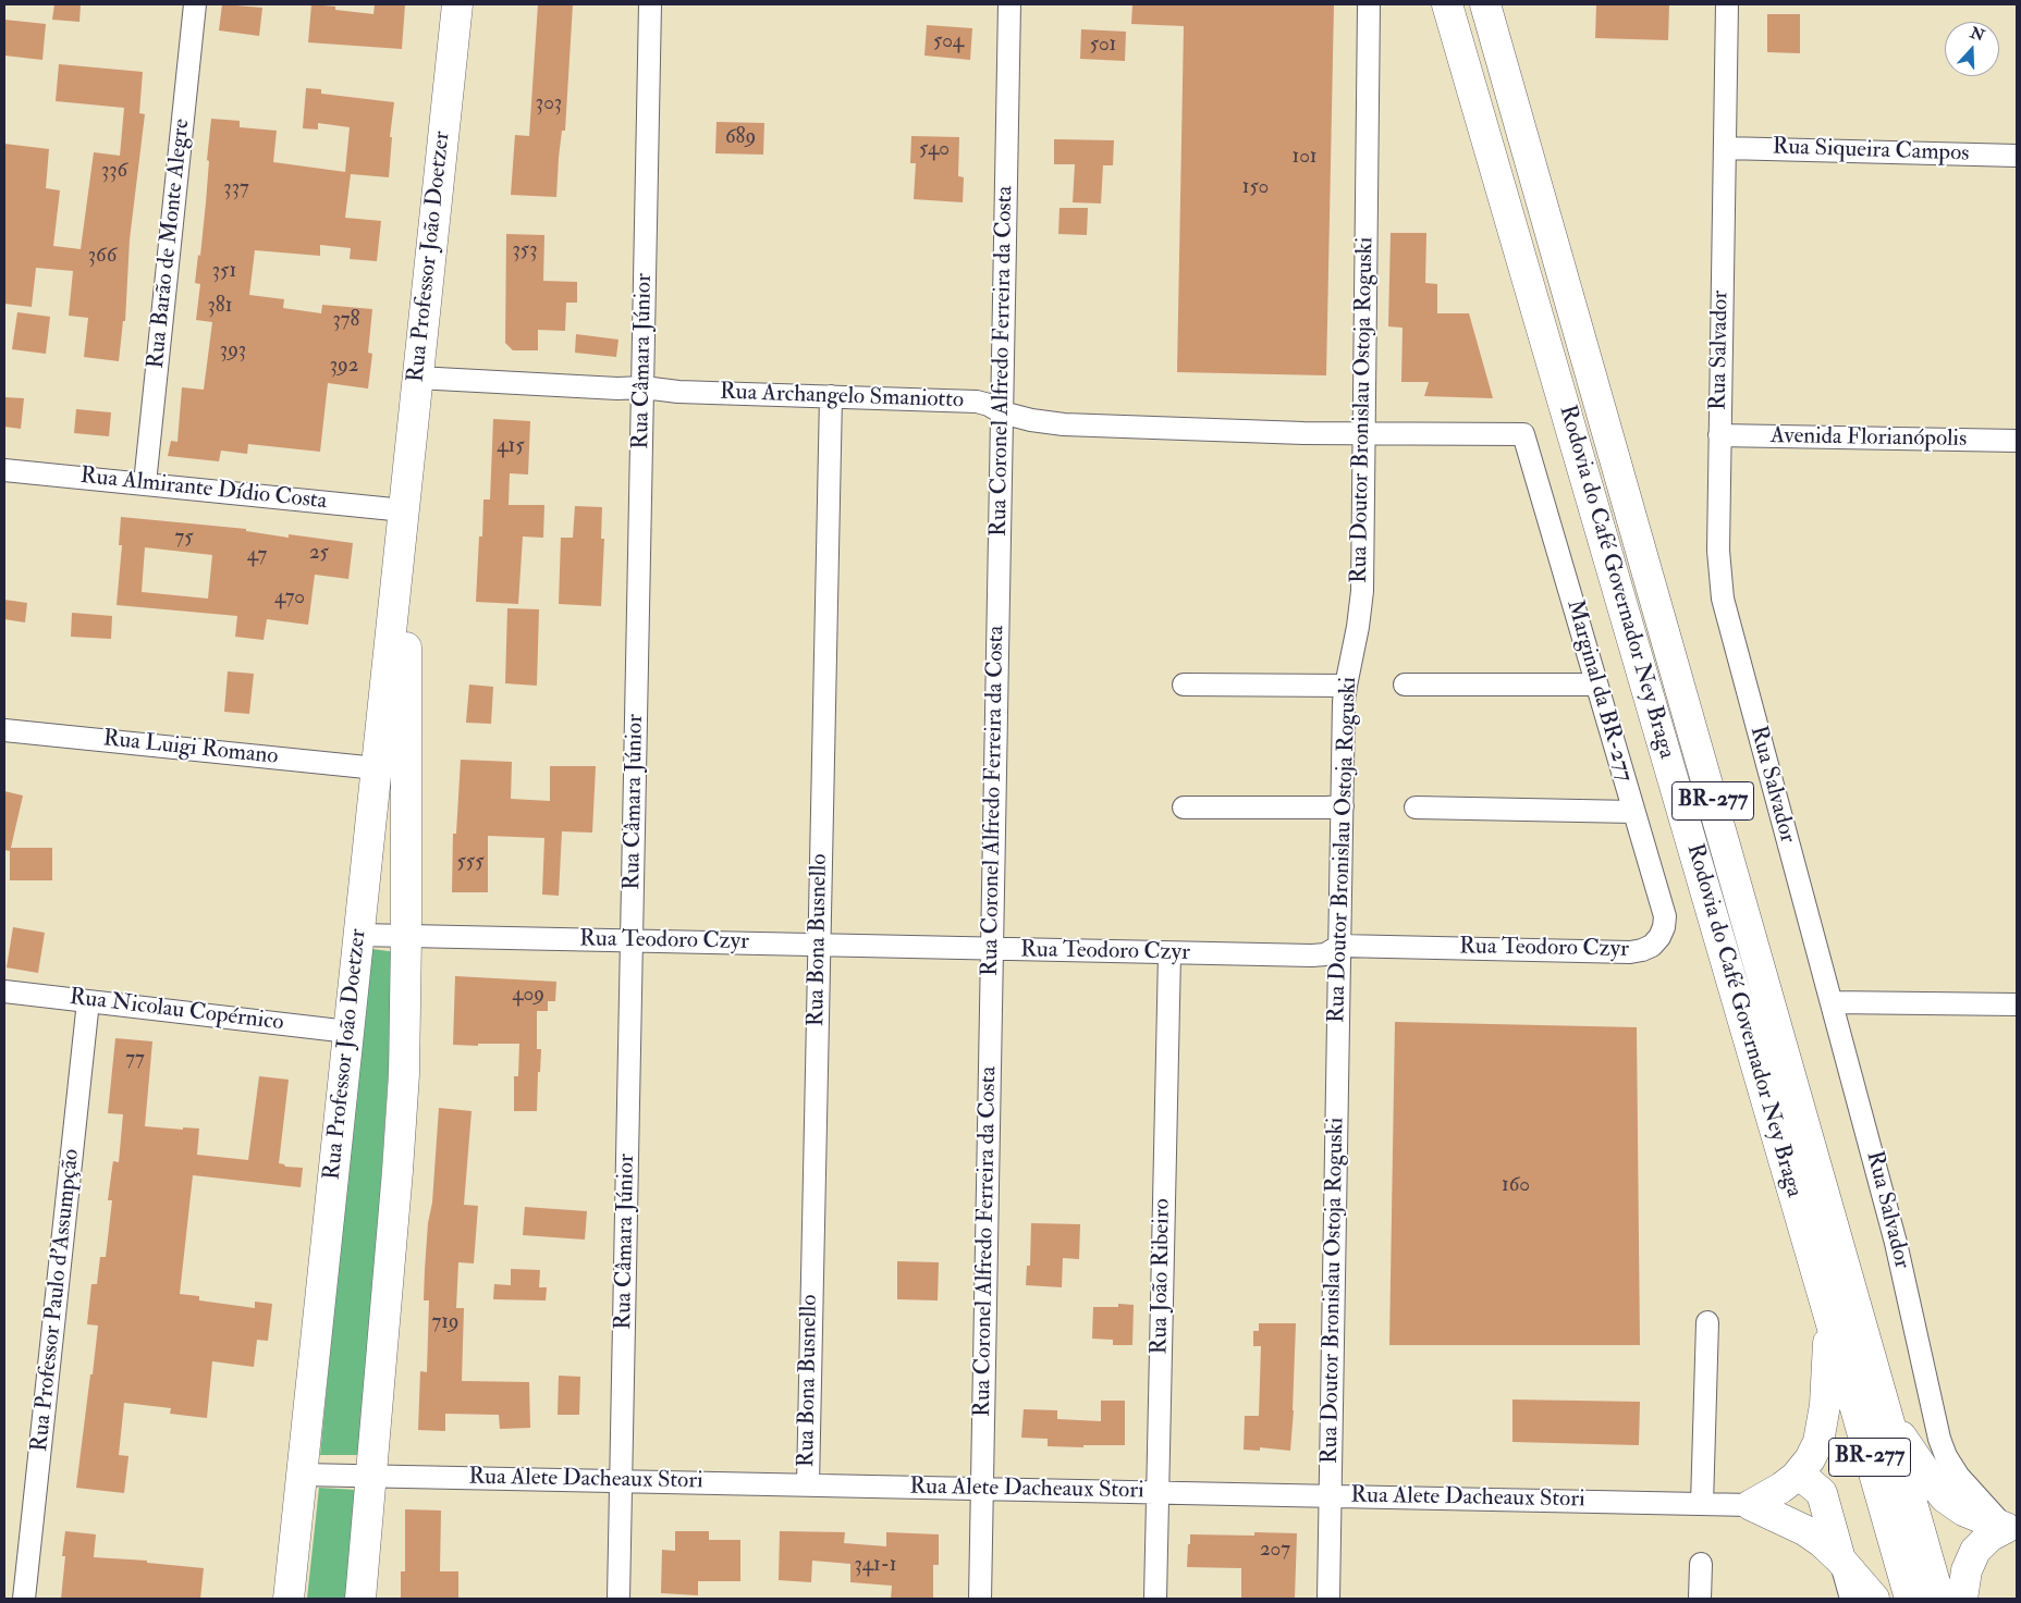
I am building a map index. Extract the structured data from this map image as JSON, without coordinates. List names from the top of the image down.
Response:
{
  "streets": {
    "main road": ["Rua Professor João Doetzer", "Rodovia do Café Governador Ney Braga", "BR-277"],
    "street": [
      "Rua Siqueira Campos",
      "Rua Barão de Monte Alegre",
      "Rua Salvador",
      "Rua Câmara Júnior",
      "Rua Coronel Alfredo Ferreira da Costa",
      "Rua Archangelo Smaniotto",
      "Rua Doutor Bronislau Ostoja Roguski",
      "Avenida Florianópolis",
      "Rua Almirante Dídio Costa",
      "Marginal da BR-277",
      "Rua Luigi Romano",
      "Rua Bona Busnello",
      "Rua Teodoro Czyr",
      "Rua Nicolau Copérnico",
      "Rua João Ribeiro",
      "Rua Professor Paulo d'Assumpção",
      "Rua Alete Dacheaux Stori"
    ]
  },
  "crossings": [
    ["Rua Siqueira Campos", "Rua Salvador"],
    ["Rua Barão de Monte Alegre", "Rua Almirante Dídio Costa"],
    ["Rua Professor João Doetzer", "Rua Archangelo Smaniotto"],
    ["Rua Professor João Doetzer", "Rua Almirante Dídio Costa"],
    ["Rua Professor João Doetzer", "Rua Luigi Romano"],
    ["Rua Professor João Doetzer", "Rua Teodoro Czyr"],
    ["Rua Professor João Doetzer", "Rua Nicolau Copérnico"],
    ["Rua Professor João Doetzer", "Rua Alete Dacheaux Stori"],
    ["Rua Salvador", "Avenida Florianópolis"],
    ["Rua Câmara Júnior", "Rua Archangelo Smaniotto"],
    ["Rua Câmara Júnior", "Rua Teodoro Czyr"],
    ["Rua Câmara Júnior", "Rua Alete Dacheaux Stori"],
    ["Rua Coronel Alfredo Ferreira da Costa", "Rua Archangelo Smaniotto"],
    ["Rua Coronel Alfredo Ferreira da Costa", "Rua Teodoro Czyr"],
    ["Rua Coronel Alfredo Ferreira da Costa", "Rua Alete Dacheaux Stori"],
    ["Rua Archangelo Smaniotto", "Rua Doutor Bronislau Ostoja Roguski"],
    ["Rua Archangelo Smaniotto", "Marginal da BR-277"],
    ["Rua Archangelo Smaniotto", "Rua Bona Busnello"],
    ["Rua Doutor Bronislau Ostoja Roguski", "Rua Teodoro Czyr"],
    ["Rua Doutor Bronislau Ostoja Roguski", "Rua Alete Dacheaux Stori"],
    ["Marginal da BR-277", "Rua Teodoro Czyr"],
    ["Rua Bona Busnello", "Rua Teodoro Czyr"],
    ["Rua Bona Busnello", "Rua Alete Dacheaux Stori"],
    ["Rua Teodoro Czyr", "Rua João Ribeiro"],
    ["Rua Nicolau Copérnico", "Rua Professor Paulo d'Assumpção"],
    ["Rua João Ribeiro", "Rua Alete Dacheaux Stori"]
  ],
  "house_numbers": [
    "504",
    "501",
    "303",
    "689",
    "540",
    "101",
    "336",
    "150",
    "337",
    "353",
    "366",
    "351",
    "381",
    "378",
    "393",
    "392",
    "415",
    "75",
    "25",
    "47",
    "470",
    "555",
    "409",
    "77",
    "160",
    "719",
    "207",
    "341-1"
  ],
  "north": "top"
}
